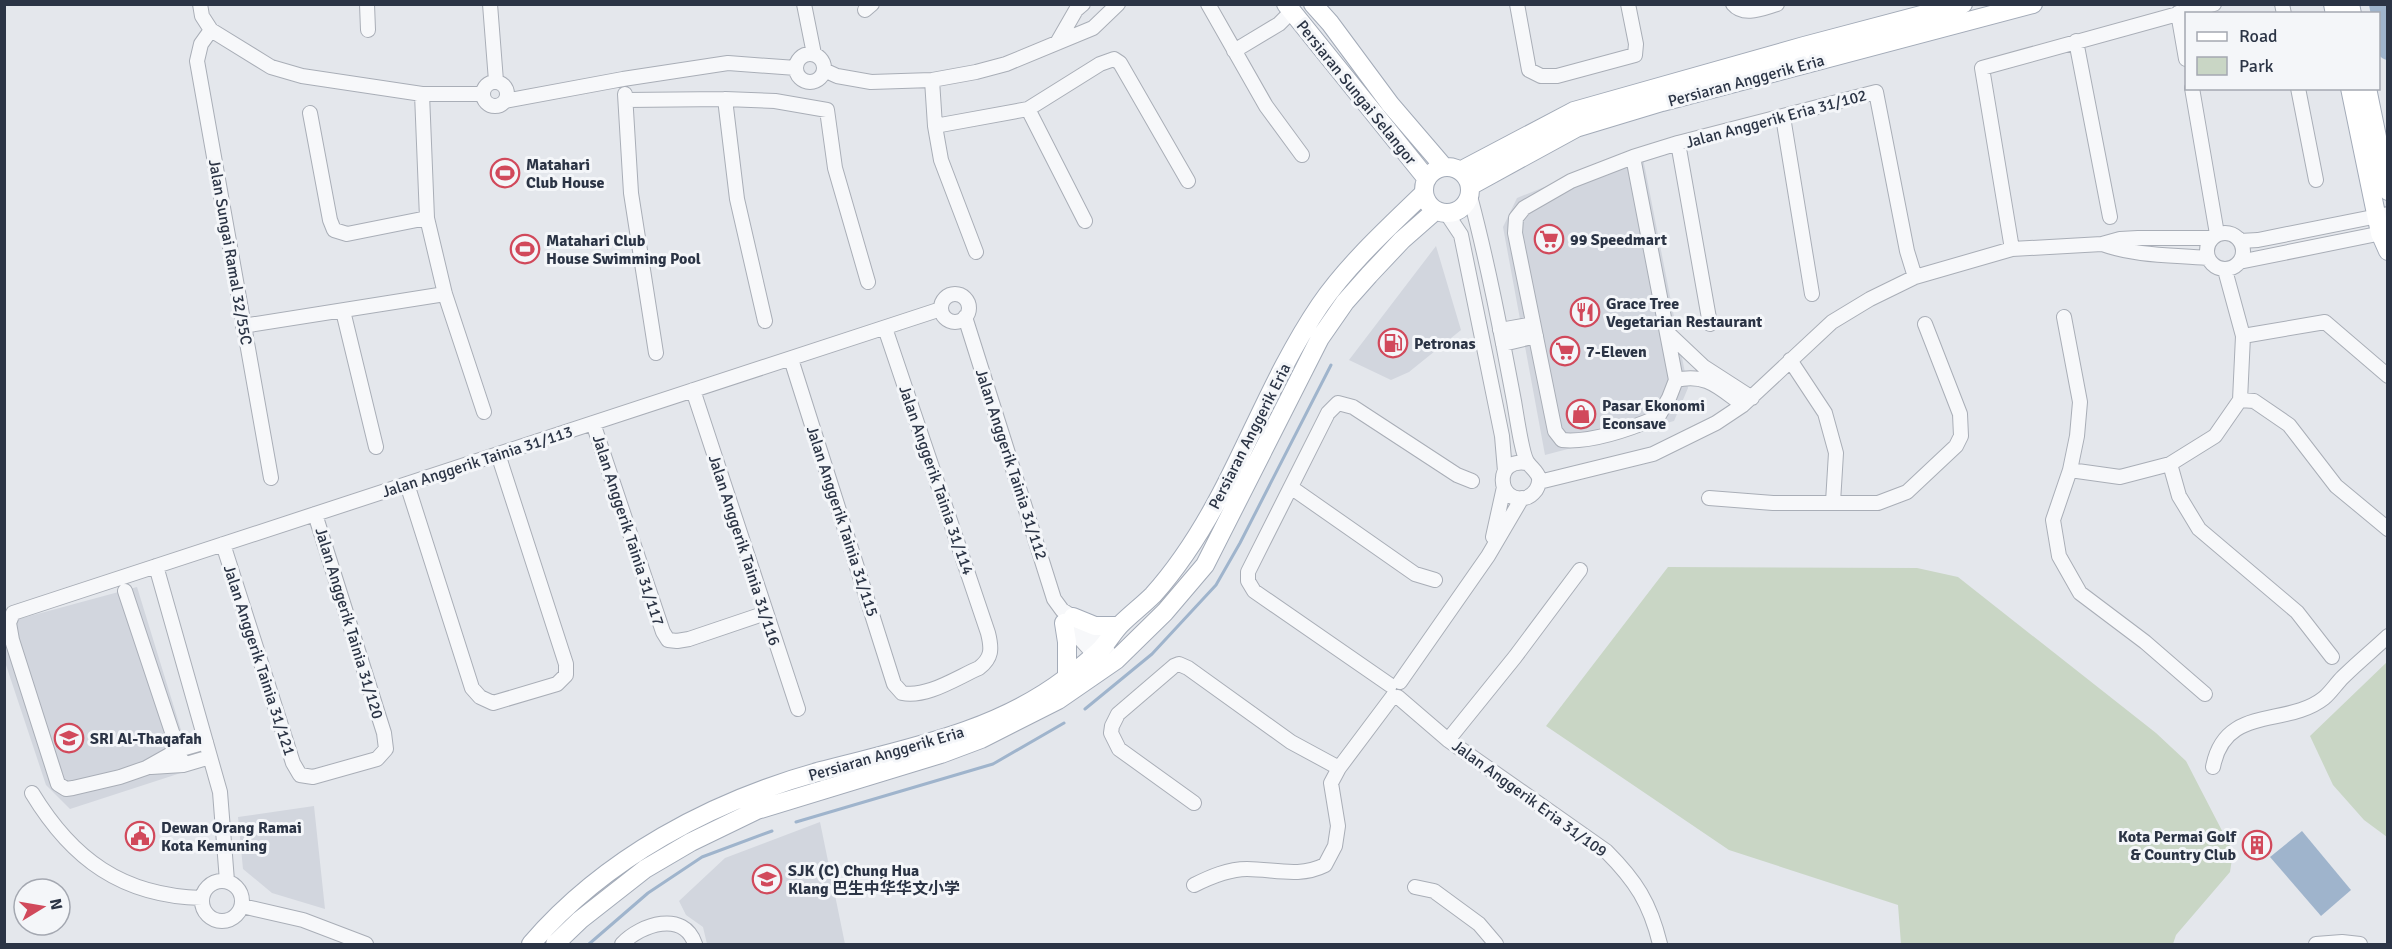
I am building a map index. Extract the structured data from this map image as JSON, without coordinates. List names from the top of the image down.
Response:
{
  "streets": {
    "main road": ["Persiaran Anggerik Eria", "Persiaran Sungai Selangor"],
    "street": [
      "Jalan Anggerik Eria 31/102",
      "Jalan Sungai Ramal 32/55C",
      "Jalan Anggerik Tainia 31/113",
      "Jalan Anggerik Tainia 31/112",
      "Jalan Anggerik Tainia 31/114",
      "Jalan Anggerik Tainia 31/115",
      "Jalan Anggerik Tainia 31/117",
      "Jalan Anggerik Tainia 31/116",
      "Jalan Anggerik Tainia 31/120",
      "Jalan Anggerik Tainia 31/121",
      "Jalan Anggerik Eria 31/109"
    ]
  },
  "crossings": [
    ["Persiaran Anggerik Eria", "Persiaran Sungai Selangor"],
    ["Persiaran Anggerik Eria", "Jalan Anggerik Tainia 31/112"],
    ["Jalan Anggerik Tainia 31/113", "Jalan Anggerik Tainia 31/112"],
    ["Jalan Anggerik Tainia 31/113", "Jalan Anggerik Tainia 31/114"],
    ["Jalan Anggerik Tainia 31/113", "Jalan Anggerik Tainia 31/115"],
    ["Jalan Anggerik Tainia 31/113", "Jalan Anggerik Tainia 31/117"],
    ["Jalan Anggerik Tainia 31/113", "Jalan Anggerik Tainia 31/116"],
    ["Jalan Anggerik Tainia 31/113", "Jalan Anggerik Tainia 31/120"],
    ["Jalan Anggerik Tainia 31/113", "Jalan Anggerik Tainia 31/121"],
    ["Jalan Anggerik Tainia 31/114", "Jalan Anggerik Tainia 31/115"],
    ["Jalan Anggerik Tainia 31/117", "Jalan Anggerik Tainia 31/116"],
    ["Jalan Anggerik Tainia 31/120", "Jalan Anggerik Tainia 31/121"]
  ],
  "places": {
    "sports": ["Matahari Club House", "Matahari Club House Swimming Pool"],
    "supermarket": ["99 Speedmart", "7-Eleven"],
    "restaurant": ["Grace Tree Vegetarian Restaurant"],
    "fuel station": ["Petronas"],
    "shop": ["Pasar Ekonomi Econsave"],
    "school or university": ["SRI Al-Thaqafah", "SJK (C) Chung Hua Klang 巴生中华华文小学"],
    "public building": ["Dewan Orang Ramai Kota Kemuning"],
    "building": ["Kota Permai Golf & Country Club"]
  },
  "legend": ["Road", "Park"],
  "north": "right"
}
